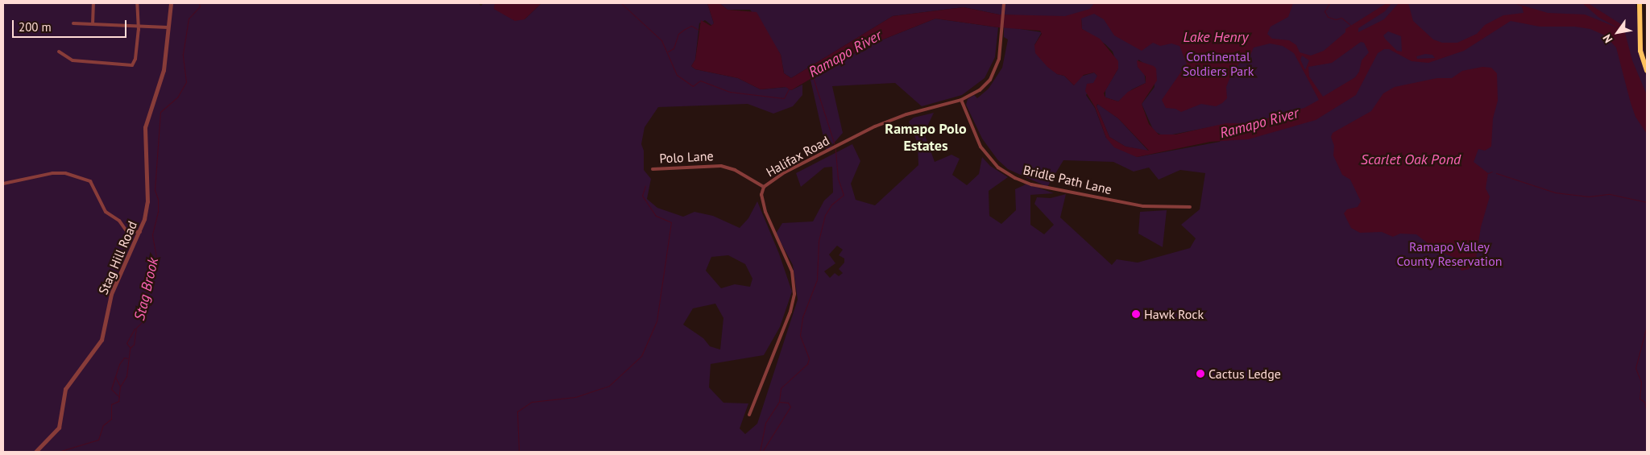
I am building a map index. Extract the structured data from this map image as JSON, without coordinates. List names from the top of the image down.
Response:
{
  "streets": {
    "street": [
      "Halifax Road",
      "Polo Lane",
      "Bridle Path Lane",
      "Stag Hill Road"
    ]
  },
  "crossings": [
    ["Halifax Road", "Polo Lane"],
    ["Halifax Road", "Bridle Path Lane"]
  ],
  "districts": ["Ramapo Polo Estates"],
  "water": [
    "Lake Henry",
    "Ramapo River",
    "Scarlet Oak Pond",
    "Stag Brook"
  ],
  "parks": ["Continental Soldiers Park", "Ramapo Valley County Reservation"],
  "places": ["Hawk Rock", "Cactus Ledge"],
  "scale_bar": "200 m",
  "north": "bottom left"
}
